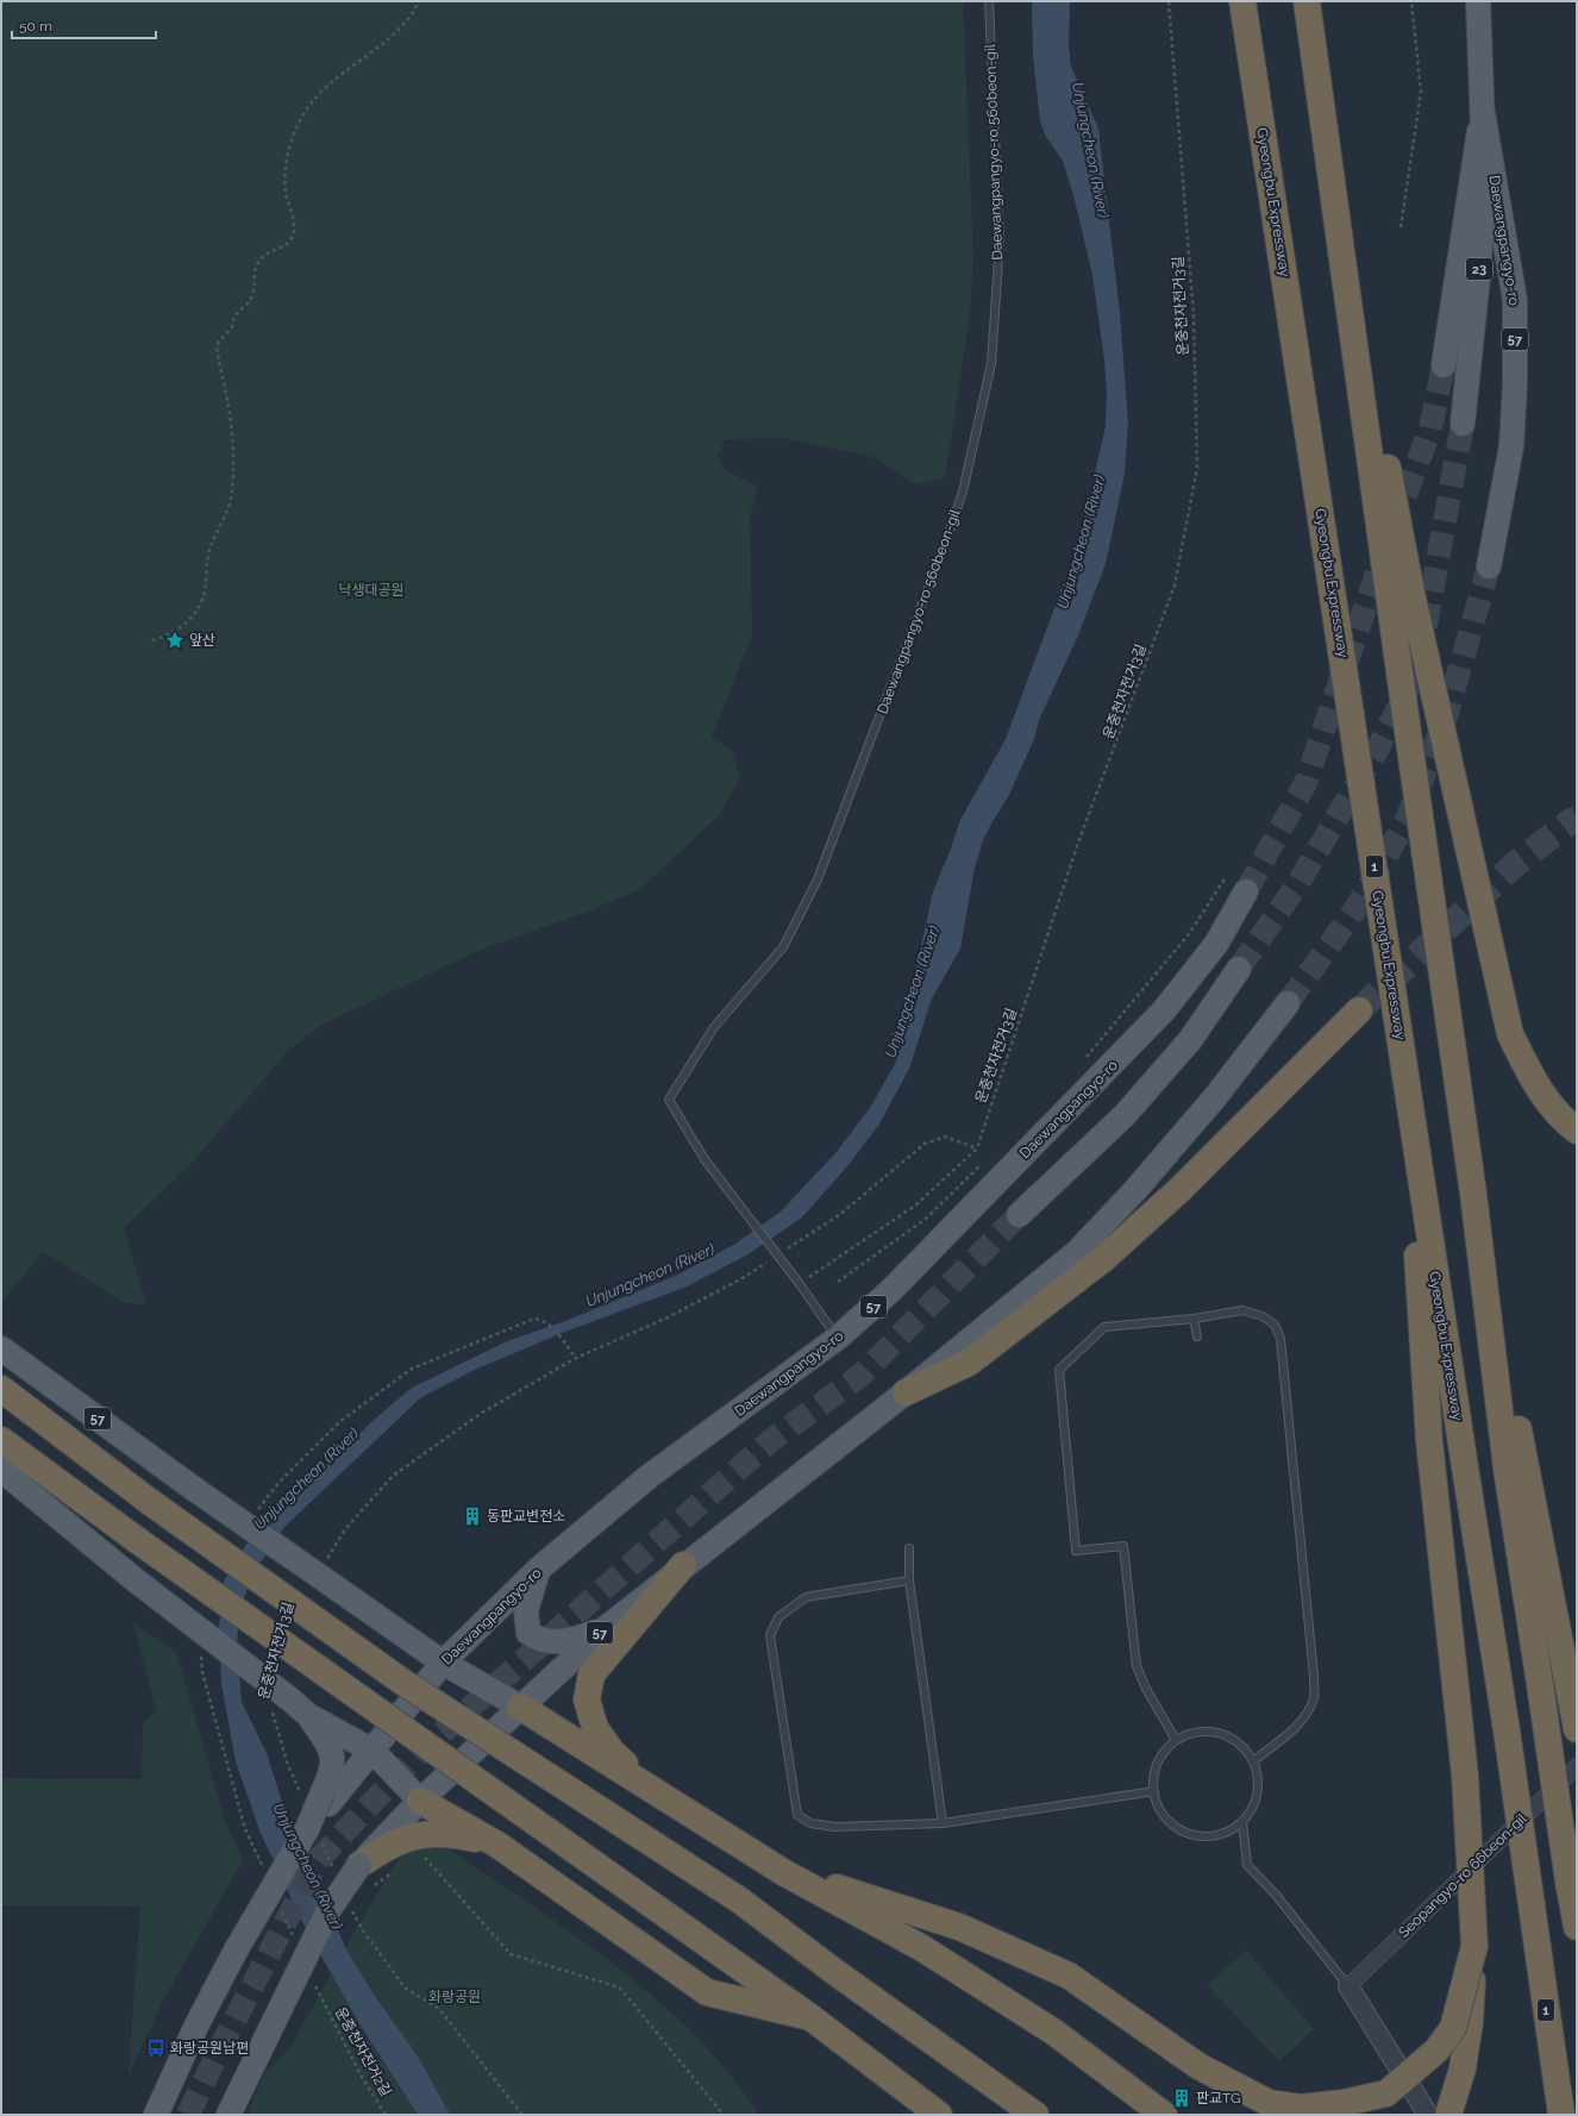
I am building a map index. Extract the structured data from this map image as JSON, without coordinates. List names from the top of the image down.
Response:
{
  "streets": {
    "highway": ["Gyeongbu Expressway", "1"],
    "main road": ["Daewangpangyo-ro", "23", "57"],
    "street": ["Seopangyo-ro 66beon-gil"],
    "lane": ["Daewangpangyo-ro 560beon-gil"],
    "path": ["운중천자전거3길", "운중천자전거2길"]
  },
  "crossings": [
    ["Daewangpangyo-ro 560beon-gil", "운중천자전거3길"],
    ["Daewangpangyo-ro", "운중천자전거3길"],
    ["Daewangpangyo-ro", "57"]
  ],
  "water": ["Unjungcheon (River)"],
  "parks": ["낙생대공원", "화랑공원"],
  "places": {
    "place": ["앞산"],
    "building": ["동판교변전소", "판교TG"],
    "bus stop": ["화랑공원남편"]
  },
  "scale_bar": "50 m"
}
